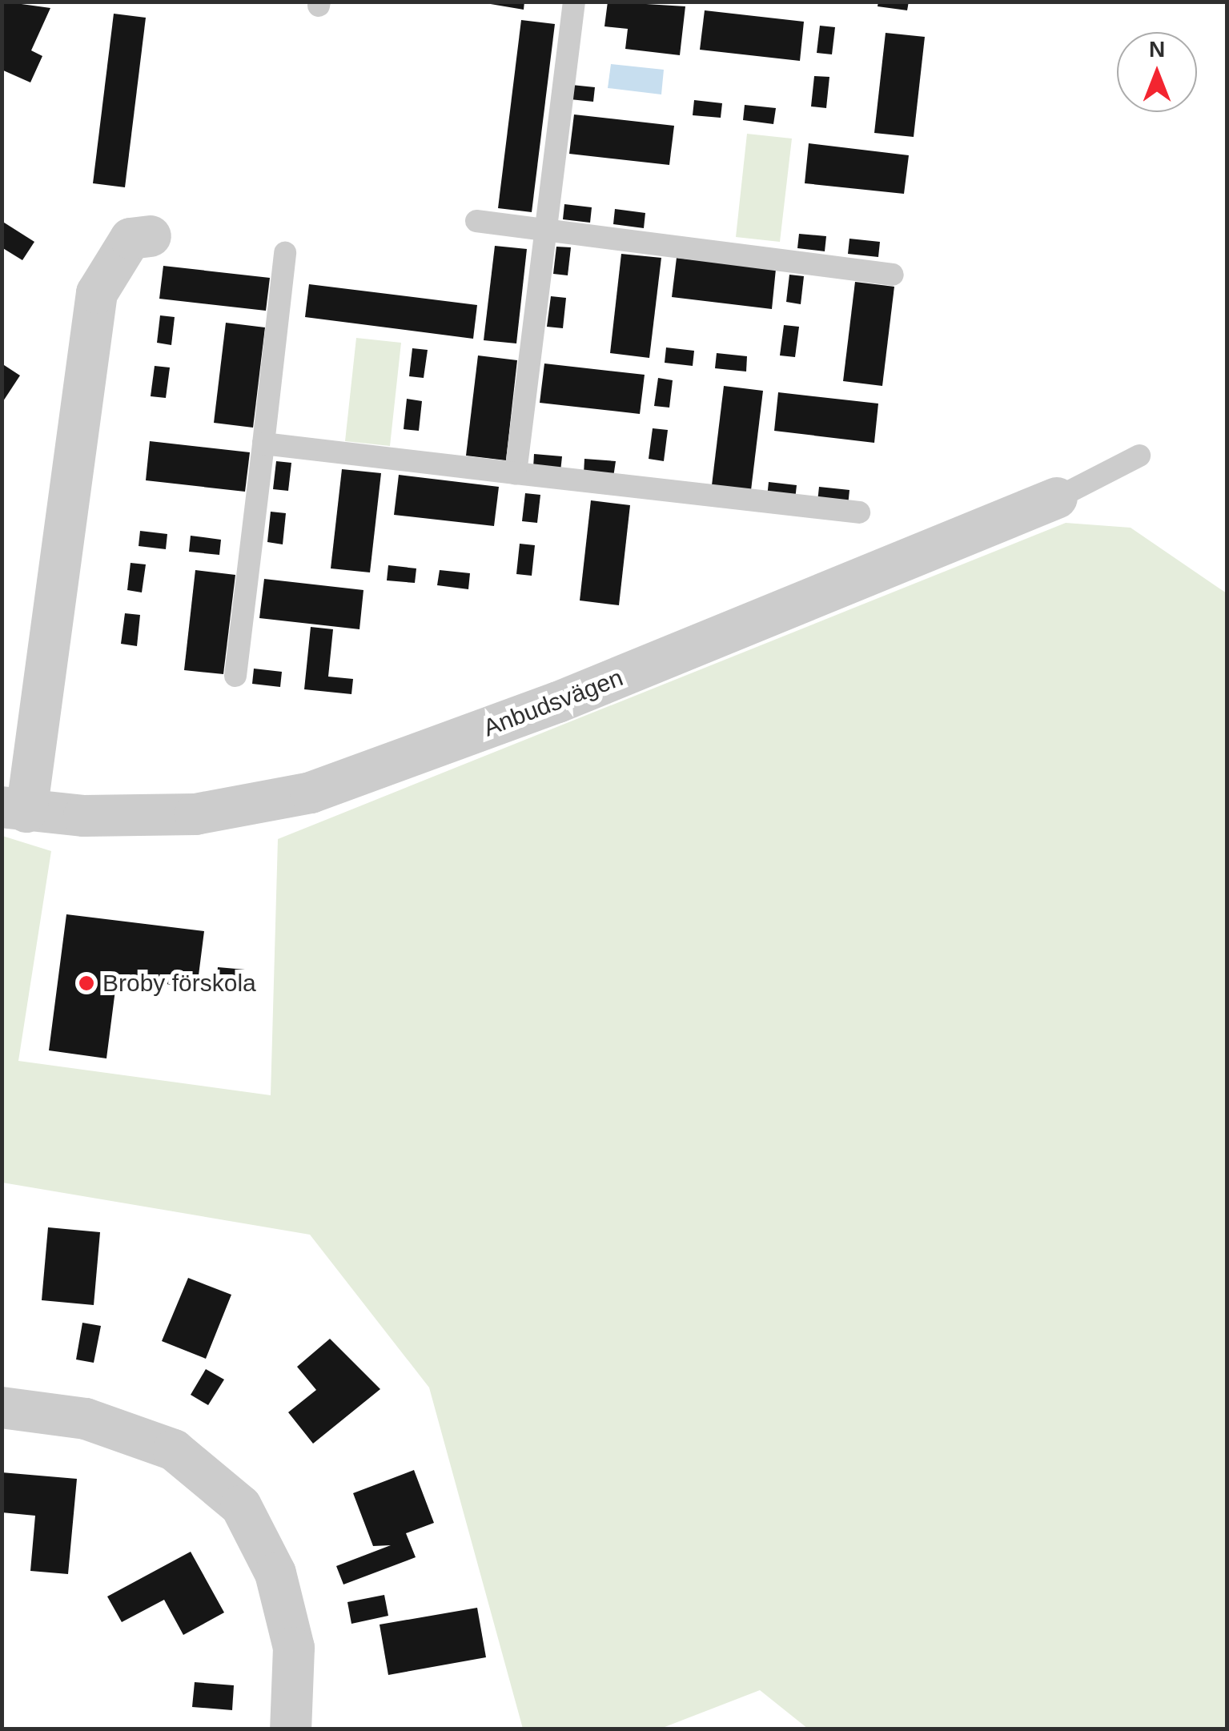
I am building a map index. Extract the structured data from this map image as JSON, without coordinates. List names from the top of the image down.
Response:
{
  "streets": {
    "street": ["Anbudsvägen"]
  },
  "places": ["Broby förskola"],
  "north": "top"
}
